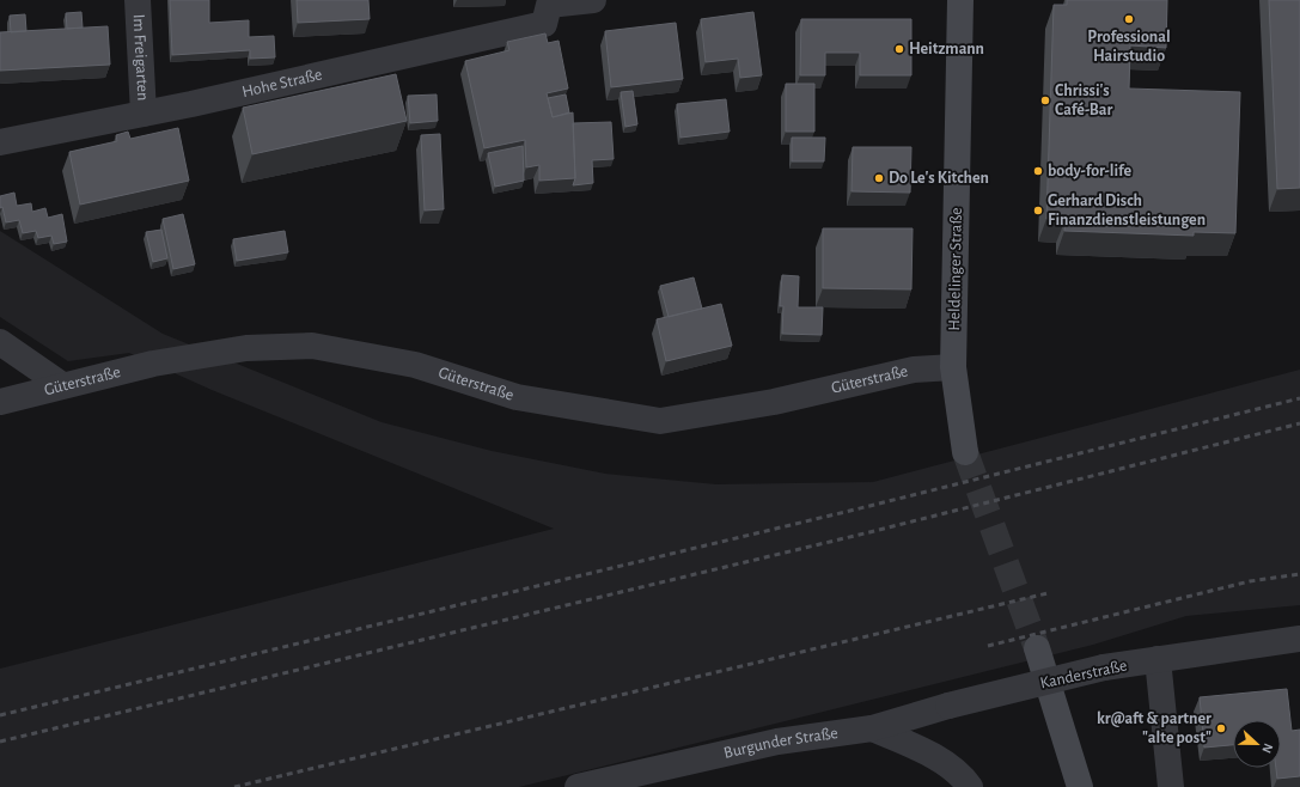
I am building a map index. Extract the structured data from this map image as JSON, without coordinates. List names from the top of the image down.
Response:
{
  "streets": {
    "street": [
      "Im Freigarten",
      "Hohe Straße",
      "Heldelinger Straße",
      "Güterstraße",
      "Kanderstraße",
      "Burgunder Straße"
    ]
  },
  "crossings": [
    ["Im Freigarten", "Hohe Straße"],
    ["Heldelinger Straße", "Güterstraße"],
    ["Kanderstraße", "Burgunder Straße"]
  ],
  "places": [
    "Professional Hairstudio",
    "Heitzmann",
    "Chrissi's Café-Bar",
    "body-for-life",
    "Do Le's Kitchen",
    "Gerhard Disch Finanzdienstleistungen",
    "kr@aft & partner \"alte post\""
  ],
  "north": "right"
}
